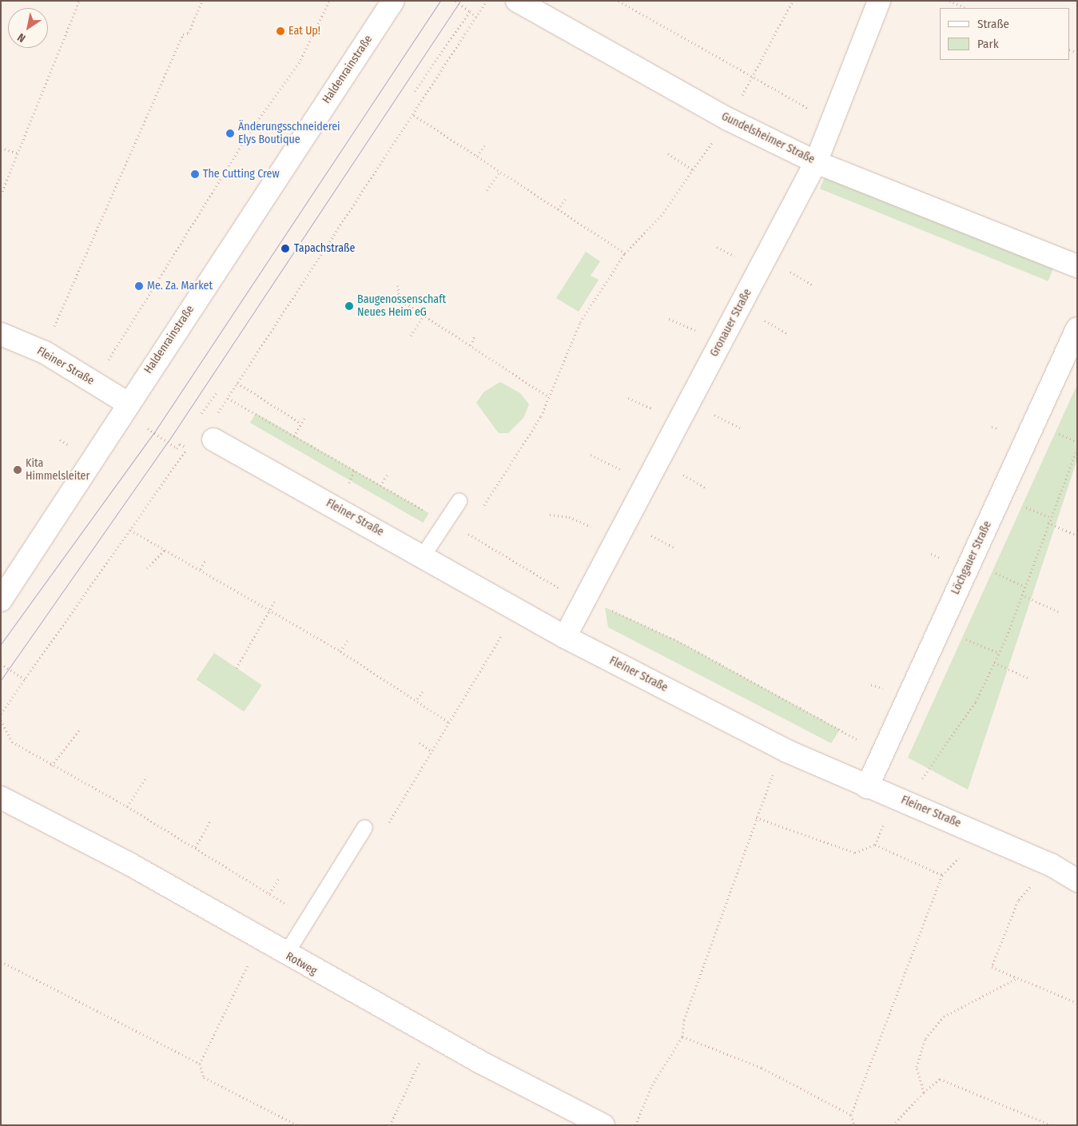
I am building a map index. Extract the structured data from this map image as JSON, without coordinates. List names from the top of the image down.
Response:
{
  "streets": {
    "street": [
      "Haldenrainstraße",
      "Gundelsheimer Straße",
      "Gronauer Straße",
      "Fleiner Straße",
      "Löchgauer Straße",
      "Rotweg"
    ]
  },
  "crossings": [
    ["Haldenrainstraße", "Fleiner Straße"],
    ["Gundelsheimer Straße", "Gronauer Straße"],
    ["Gronauer Straße", "Fleiner Straße"],
    ["Fleiner Straße", "Löchgauer Straße"]
  ],
  "places": [
    "Eat Up!",
    "Änderungsschneiderei Elys Boutique",
    "The Cutting Crew",
    "Tapachstraße",
    "Me. Za. Market",
    "Baugenossenschaft Neues Heim eG",
    "Kita Himmelsleiter"
  ],
  "legend": ["Straße", "Park"],
  "north": "bottom left"
}
